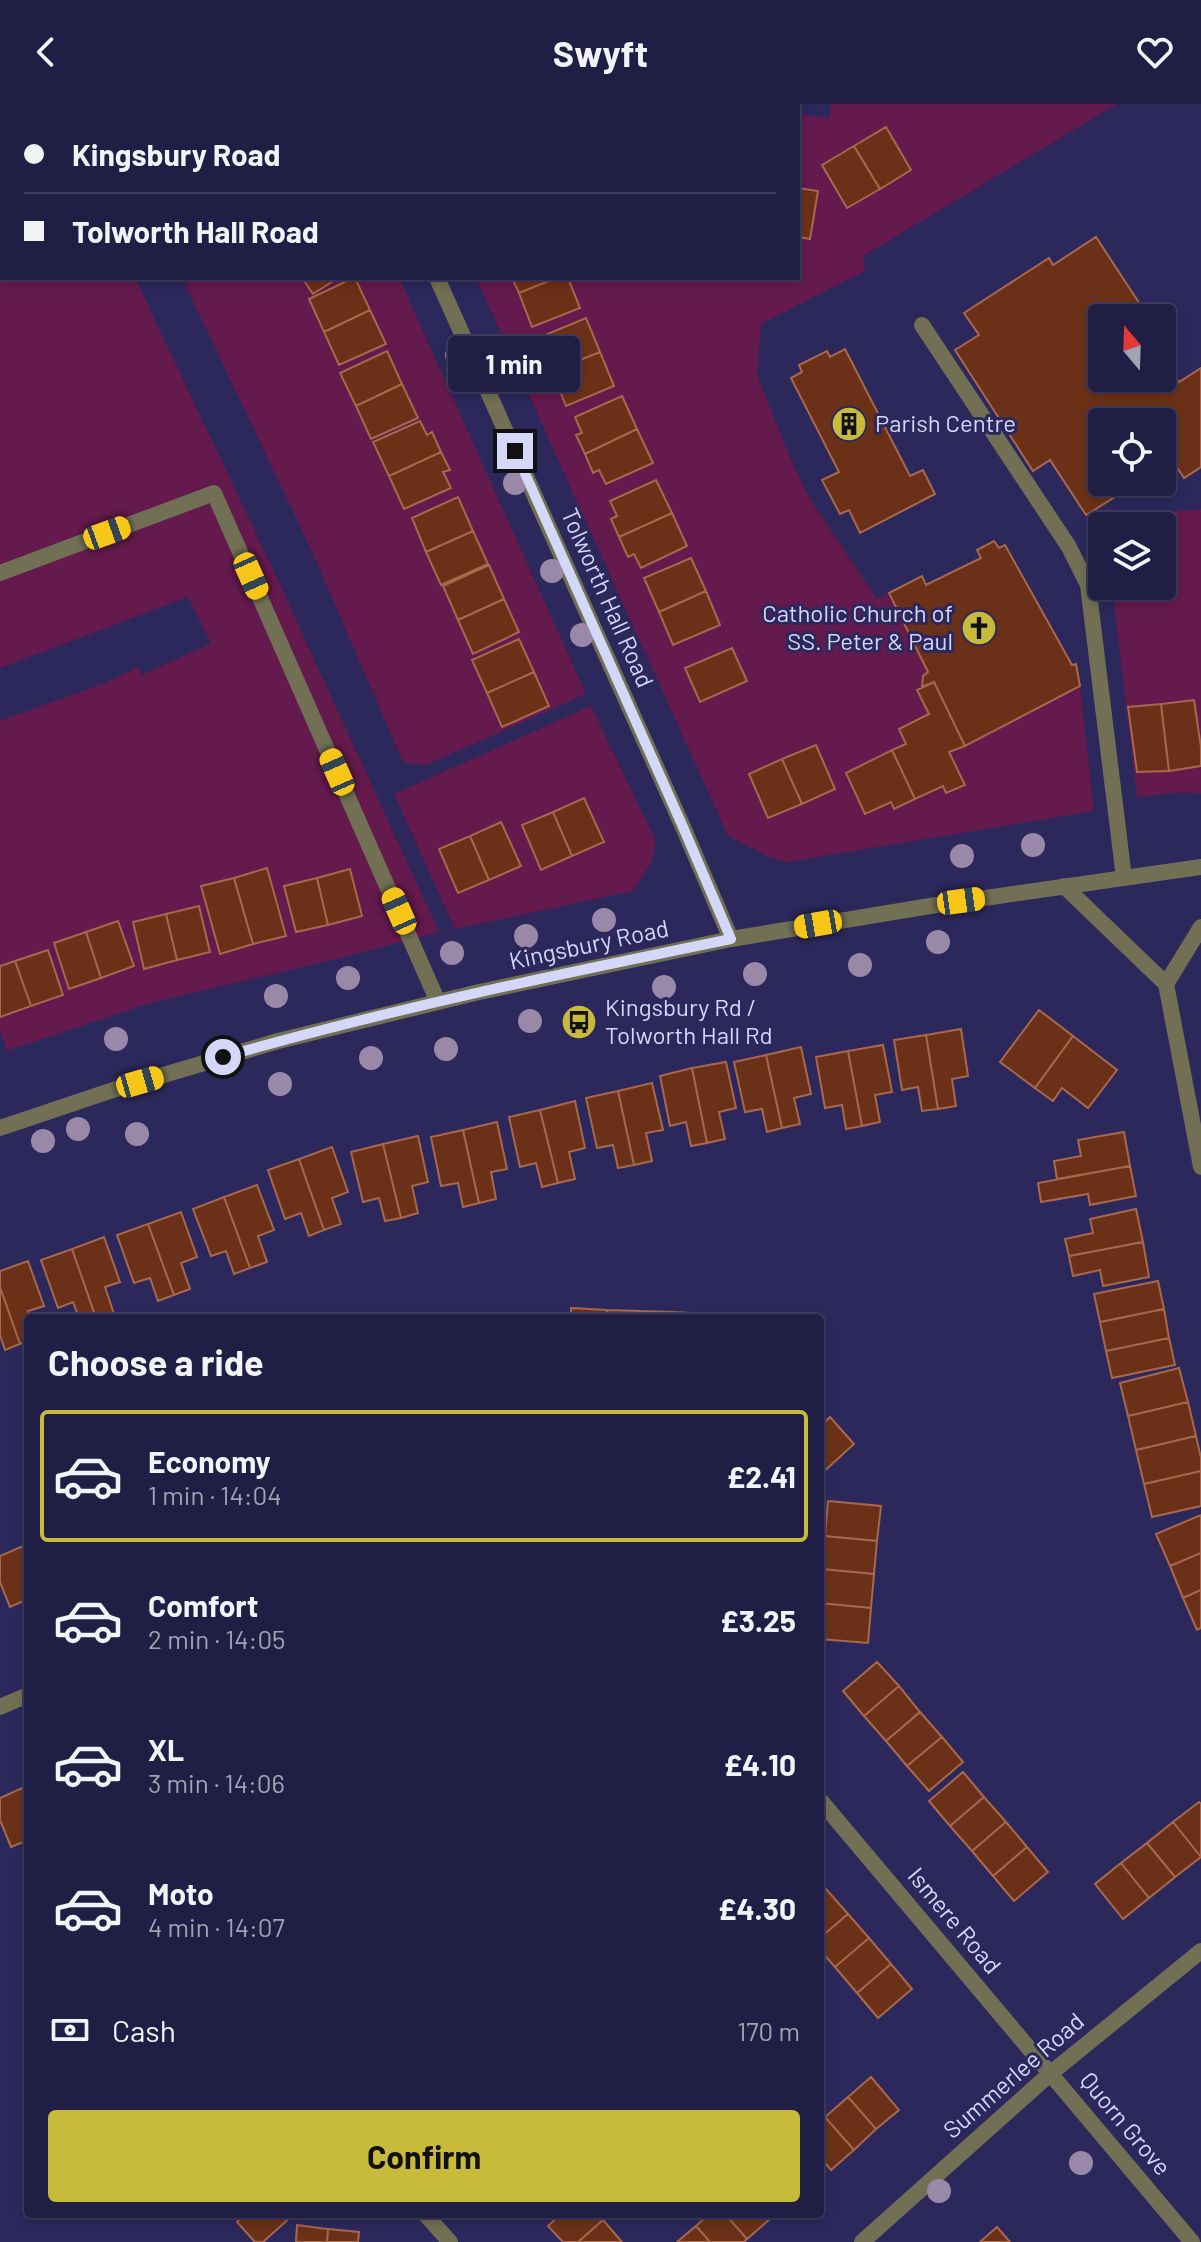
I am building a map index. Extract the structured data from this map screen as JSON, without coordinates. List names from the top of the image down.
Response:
{
  "streets": {
    "street": [
      "Tolworth Hall Road",
      "Kingsbury Road",
      "Ismere Road",
      "Summerlee Road",
      "Quorn Grove"
    ]
  },
  "crossings": [
    ["Tolworth Hall Road", "Kingsbury Road"],
    ["Ismere Road", "Summerlee Road"],
    ["Ismere Road", "Quorn Grove"],
    ["Summerlee Road", "Quorn Grove"]
  ],
  "places": {
    "building": ["Parish Centre"],
    "church": ["Catholic Church of SS. Peter & Paul"],
    "bus stop": ["Kingsbury Rd / Tolworth Hall Rd"]
  },
  "north": "top",
  "page": {
    "header": "Swyft",
    "banner": ["Kingsbury Road", "Tolworth Hall Road"],
    "bubble": "1 min",
    "heading": "Choose a ride",
    "list": [
      {
        "name": "Economy",
        "note": "1 min · 14:04",
        "value": "£2.41"
      },
      {
        "name": "Comfort",
        "note": "2 min · 14:05",
        "value": "£3.25"
      },
      {
        "name": "XL",
        "note": "3 min · 14:06",
        "value": "£4.10"
      },
      {
        "name": "Moto",
        "note": "4 min · 14:07",
        "value": "£4.30"
      }
    ],
    "pay": ["Cash", "170 m"],
    "buttons": "Confirm"
  }
}
